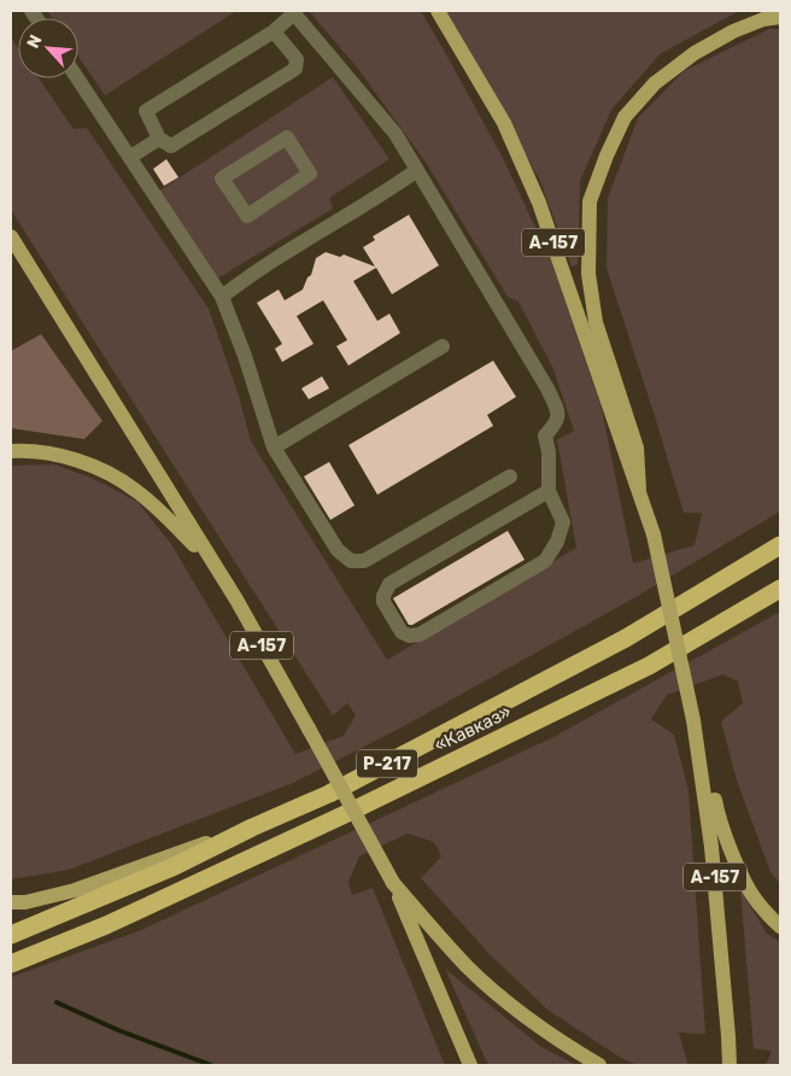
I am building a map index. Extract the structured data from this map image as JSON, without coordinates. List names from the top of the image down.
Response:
{
  "streets": {
    "highway": ["«Кавказ»", "Р-217"],
    "main road": ["А-157"]
  },
  "north": "top left"
}
